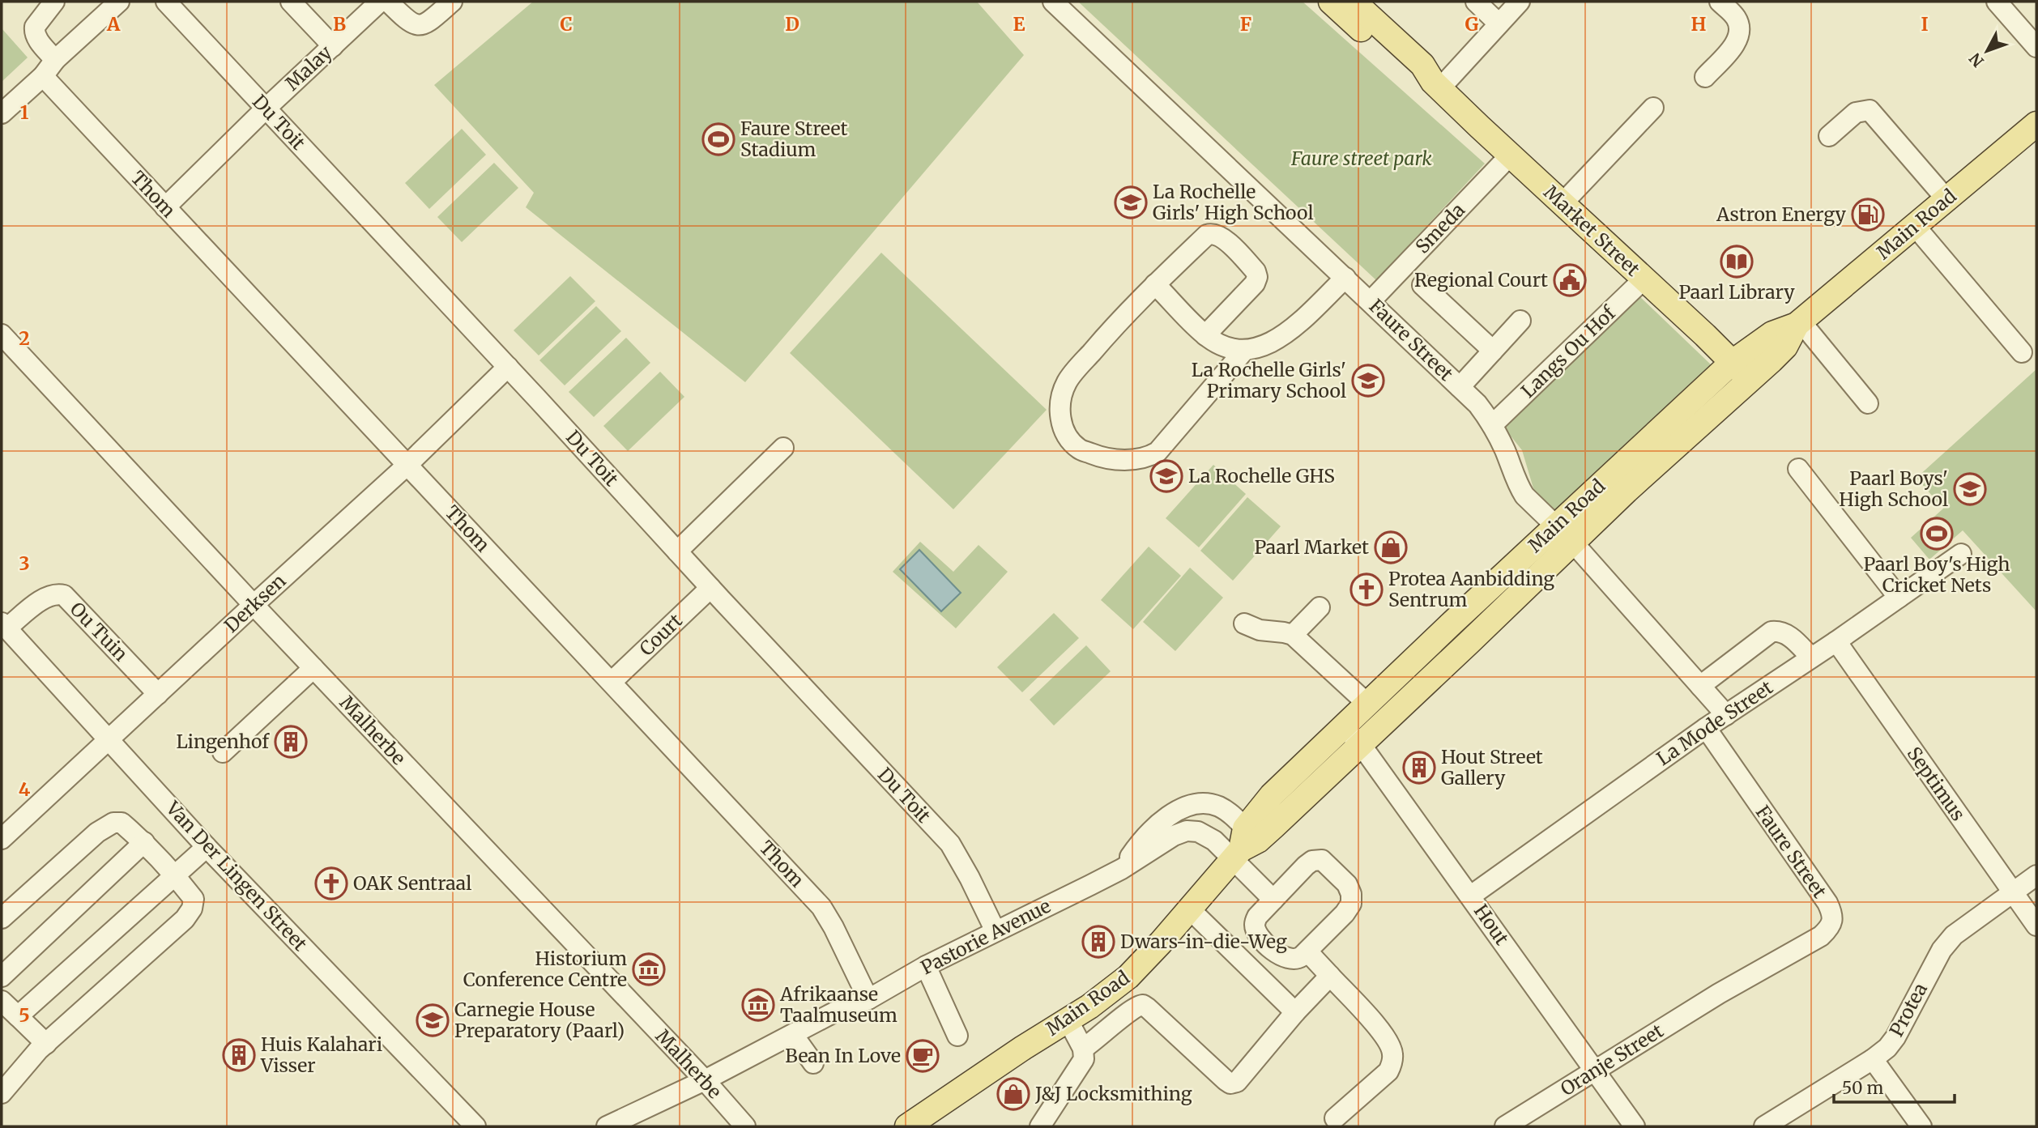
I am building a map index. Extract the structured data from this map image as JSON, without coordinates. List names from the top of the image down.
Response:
{
  "streets": {
    "main road": ["Main Road", "Market Street"],
    "street": [
      "Malay",
      "Du Toit",
      "Thom",
      "Smeda",
      "Faure Street",
      "Langs Ou Hof",
      "Derksen",
      "Ou Tuin",
      "Court",
      "La Mode Street",
      "Malherbe",
      "Septimus",
      "Van Der Lingen Street",
      "Hout",
      "Pastorie Avenue",
      "Protea",
      "Oranje Street"
    ]
  },
  "crossings": [
    ["Malay", "Du Toit"],
    ["Malay", "Thom"],
    ["Du Toit", "Derksen"],
    ["Du Toit", "Court"],
    ["Du Toit", "Pastorie Avenue"],
    ["Thom", "Derksen"],
    ["Thom", "Court"],
    ["Thom", "Pastorie Avenue"],
    ["Main Road", "Market Street"],
    ["Main Road", "Faure Street"],
    ["Main Road", "Hout"],
    ["Main Road", "Pastorie Avenue"],
    ["Smeda", "Market Street"],
    ["Smeda", "Faure Street"],
    ["Market Street", "Langs Ou Hof"],
    ["Faure Street", "Langs Ou Hof"],
    ["Faure Street", "La Mode Street"],
    ["Faure Street", "Oranje Street"],
    ["Derksen", "Ou Tuin"],
    ["Derksen", "Malherbe"],
    ["Derksen", "Van Der Lingen Street"],
    ["Ou Tuin", "Van Der Lingen Street"],
    ["La Mode Street", "Septimus"],
    ["La Mode Street", "Hout"],
    ["Malherbe", "Pastorie Avenue"],
    ["Septimus", "Protea"],
    ["Hout", "Oranje Street"]
  ],
  "parks": ["Faure street park"],
  "places": {
    "sports": ["Faure Street Stadium", "Paarl Boy's High Cricket Nets"],
    "school or university": [
      "La Rochelle Girls' High School",
      "La Rochelle Girls' Primary School",
      "La Rochelle GHS",
      "Paarl Boys' High School",
      "Carnegie House Preparatory (Paarl)"
    ],
    "fuel station": ["Astron Energy"],
    "library": ["Paarl Library"],
    "public building": ["Regional Court"],
    "shop": ["Paarl Market", "J&J Locksmithing"],
    "church": ["Protea Aanbidding Sentrum", "OAK Sentraal"],
    "building": [
      "Lingenhof",
      "Hout Street Gallery",
      "Dwars-in-die-Weg",
      "Huis Kalahari Visser"
    ],
    "museum": ["Historium Conference Centre", "Afrikaanse Taalmuseum"],
    "cafe": ["Bean In Love"]
  },
  "scale_bar": "50 m",
  "north": "bottom left",
  "grid": {
    "columns": [
      "A",
      "B",
      "C",
      "D",
      "E",
      "F",
      "G",
      "H",
      "I"
    ],
    "rows": [
      "1",
      "2",
      "3",
      "4",
      "5"
    ]
  }
}
